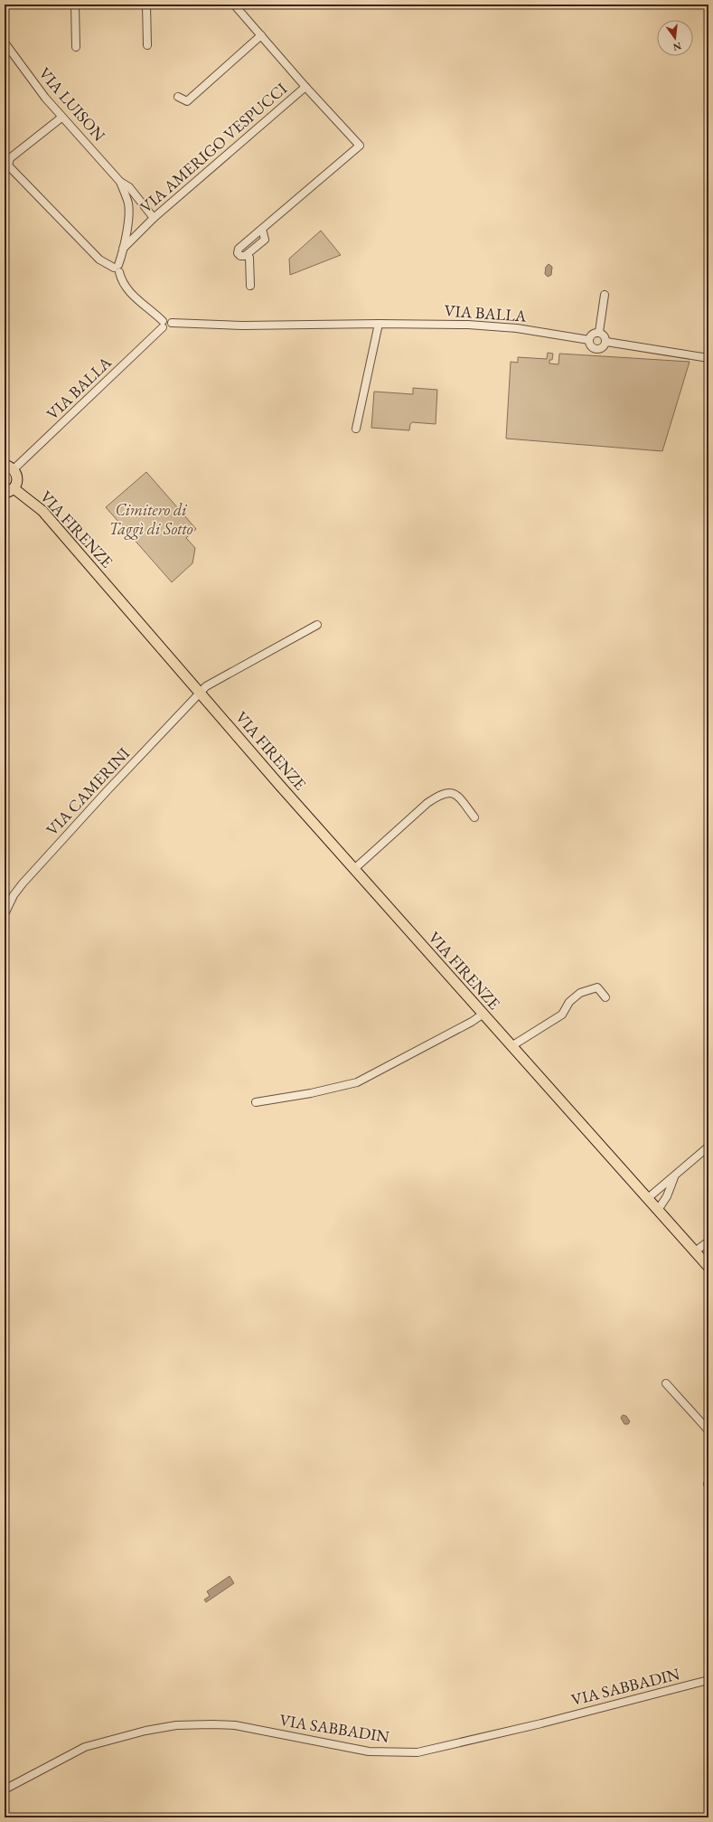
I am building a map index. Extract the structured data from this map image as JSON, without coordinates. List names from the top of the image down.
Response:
{
  "streets": {
    "main road": ["VIA FIRENZE"],
    "street": [
      "VIA LUISON",
      "VIA AMERIGO VESPUCCI",
      "VIA BALLA",
      "VIA CAMERINI",
      "VIA SABBADIN"
    ]
  },
  "crossings": [
    ["VIA LUISON", "VIA AMERIGO VESPUCCI"],
    ["VIA FIRENZE", "VIA CAMERINI"]
  ],
  "parks": ["Cimitero di Taggì di Sotto"],
  "north": "bottom"
}
